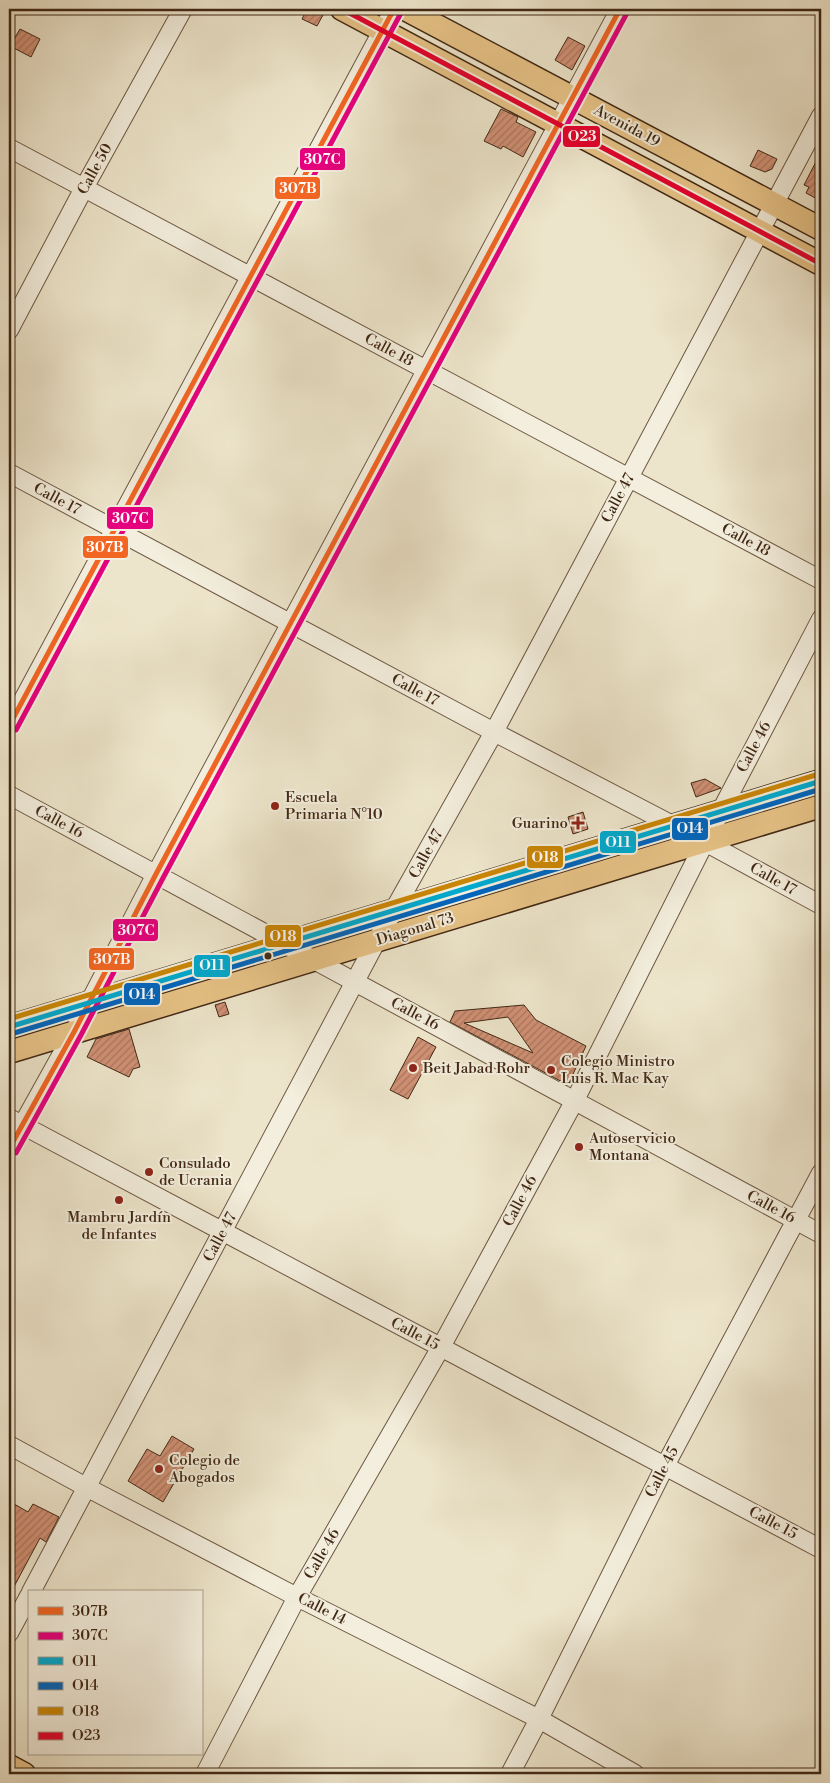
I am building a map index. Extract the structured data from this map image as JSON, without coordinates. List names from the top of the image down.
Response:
{
  "streets": {
    "main road": ["Avenida 19", "Diagonal 73"],
    "street": [
      "Calle 50",
      "Calle 18",
      "Calle 47",
      "Calle 17",
      "Calle 46",
      "Calle 16",
      "Calle 15",
      "Calle 45",
      "Calle 14"
    ]
  },
  "crossings": [
    ["Avenida 19", "Calle 47"],
    ["Calle 50", "Calle 18"],
    ["Calle 18", "Calle 47"],
    ["Calle 47", "Calle 17"],
    ["Calle 47", "Calle 16"],
    ["Calle 47", "Diagonal 73"],
    ["Calle 47", "Calle 15"],
    ["Calle 47", "Calle 14"],
    ["Calle 17", "Calle 46"],
    ["Calle 17", "Diagonal 73"],
    ["Calle 46", "Calle 16"],
    ["Calle 46", "Diagonal 73"],
    ["Calle 46", "Calle 15"],
    ["Calle 46", "Calle 14"],
    ["Calle 16", "Diagonal 73"],
    ["Calle 16", "Calle 45"],
    ["Calle 15", "Calle 45"],
    ["Calle 45", "Calle 14"]
  ],
  "places": {
    "other": [
      "Escuela Primaria N°10",
      "Beit Jabad Rohr",
      "Colegio Ministro Luis R. Mac Kay",
      "Autoservicio Montana",
      "Consulado de Ucrania",
      "Mambru Jardín de Infantes",
      "Colegio de Abogados"
    ],
    "health": ["Guarino"]
  },
  "lines": [
    "transit line 307B",
    "transit line O23",
    "transit line 307C",
    "transit line O18",
    "transit line O11",
    "transit line O14"
  ],
  "legend": [
    "307B",
    "307C",
    "O11",
    "O14",
    "O18",
    "O23"
  ]
}
